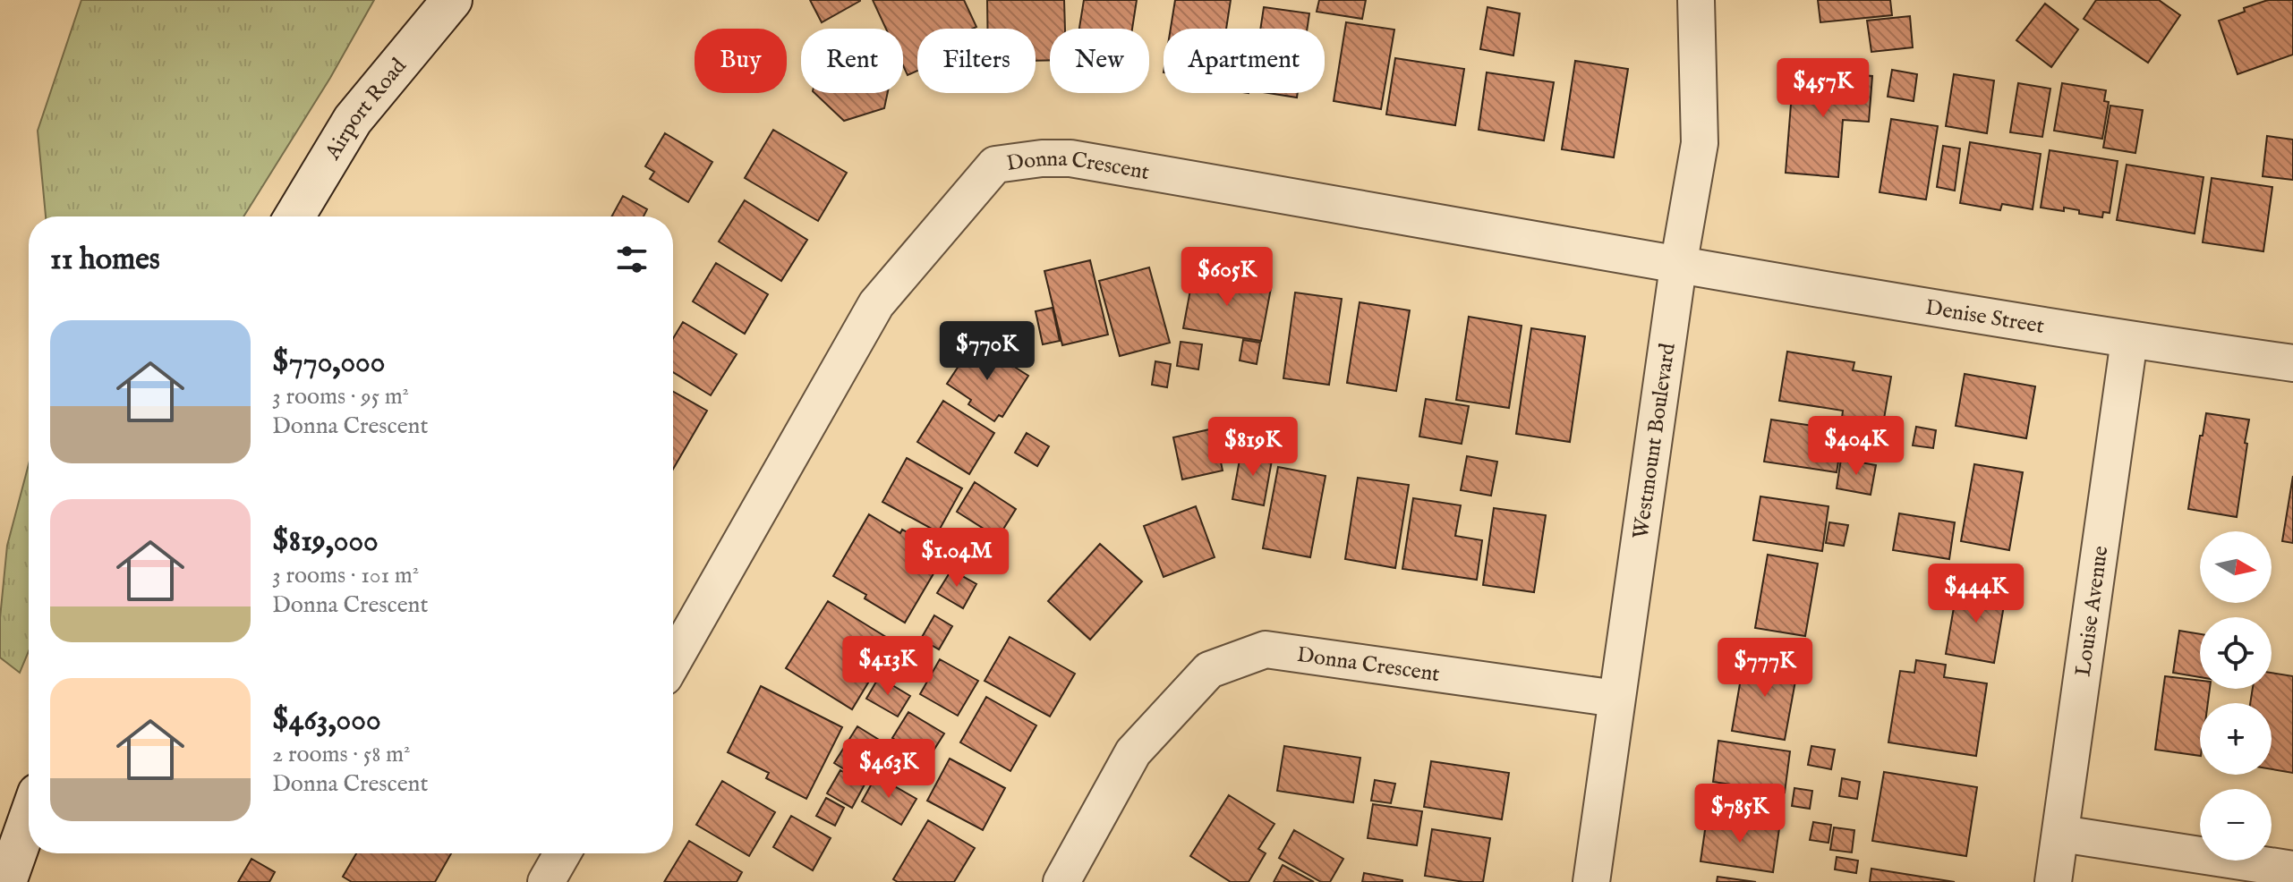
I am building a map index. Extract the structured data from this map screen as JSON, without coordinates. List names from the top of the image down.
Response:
{
  "streets": {
    "main road": ["Airport Road"],
    "street": [
      "Donna Crescent",
      "Denise Street",
      "Westmount Boulevard",
      "Louise Avenue"
    ]
  },
  "crossings": [
    ["Donna Crescent", "Denise Street"],
    ["Donna Crescent", "Westmount Boulevard"],
    ["Denise Street", "Westmount Boulevard"],
    ["Denise Street", "Louise Avenue"]
  ],
  "north": "right",
  "page": {
    "chip": [
      "Buy",
      "Rent",
      "Filters",
      "New",
      "Apartment"
    ],
    "price": [
      "$457K",
      "$605K",
      "$770K",
      "$404K",
      "$819K",
      "$1.04M",
      "$444K",
      "$413K",
      "$777K",
      "$463K",
      "$785K"
    ],
    "heading": "11 homes",
    "list": [
      {
        "name": "$770,000",
        "note": "3 rooms · 95 m² · Donna Crescent"
      },
      {
        "name": "$819,000",
        "note": "3 rooms · 101 m² · Donna Crescent"
      },
      {
        "name": "$463,000",
        "note": "2 rooms · 58 m² · Donna Crescent"
      }
    ],
    "map_buttons": ["+", "−"]
  }
}
